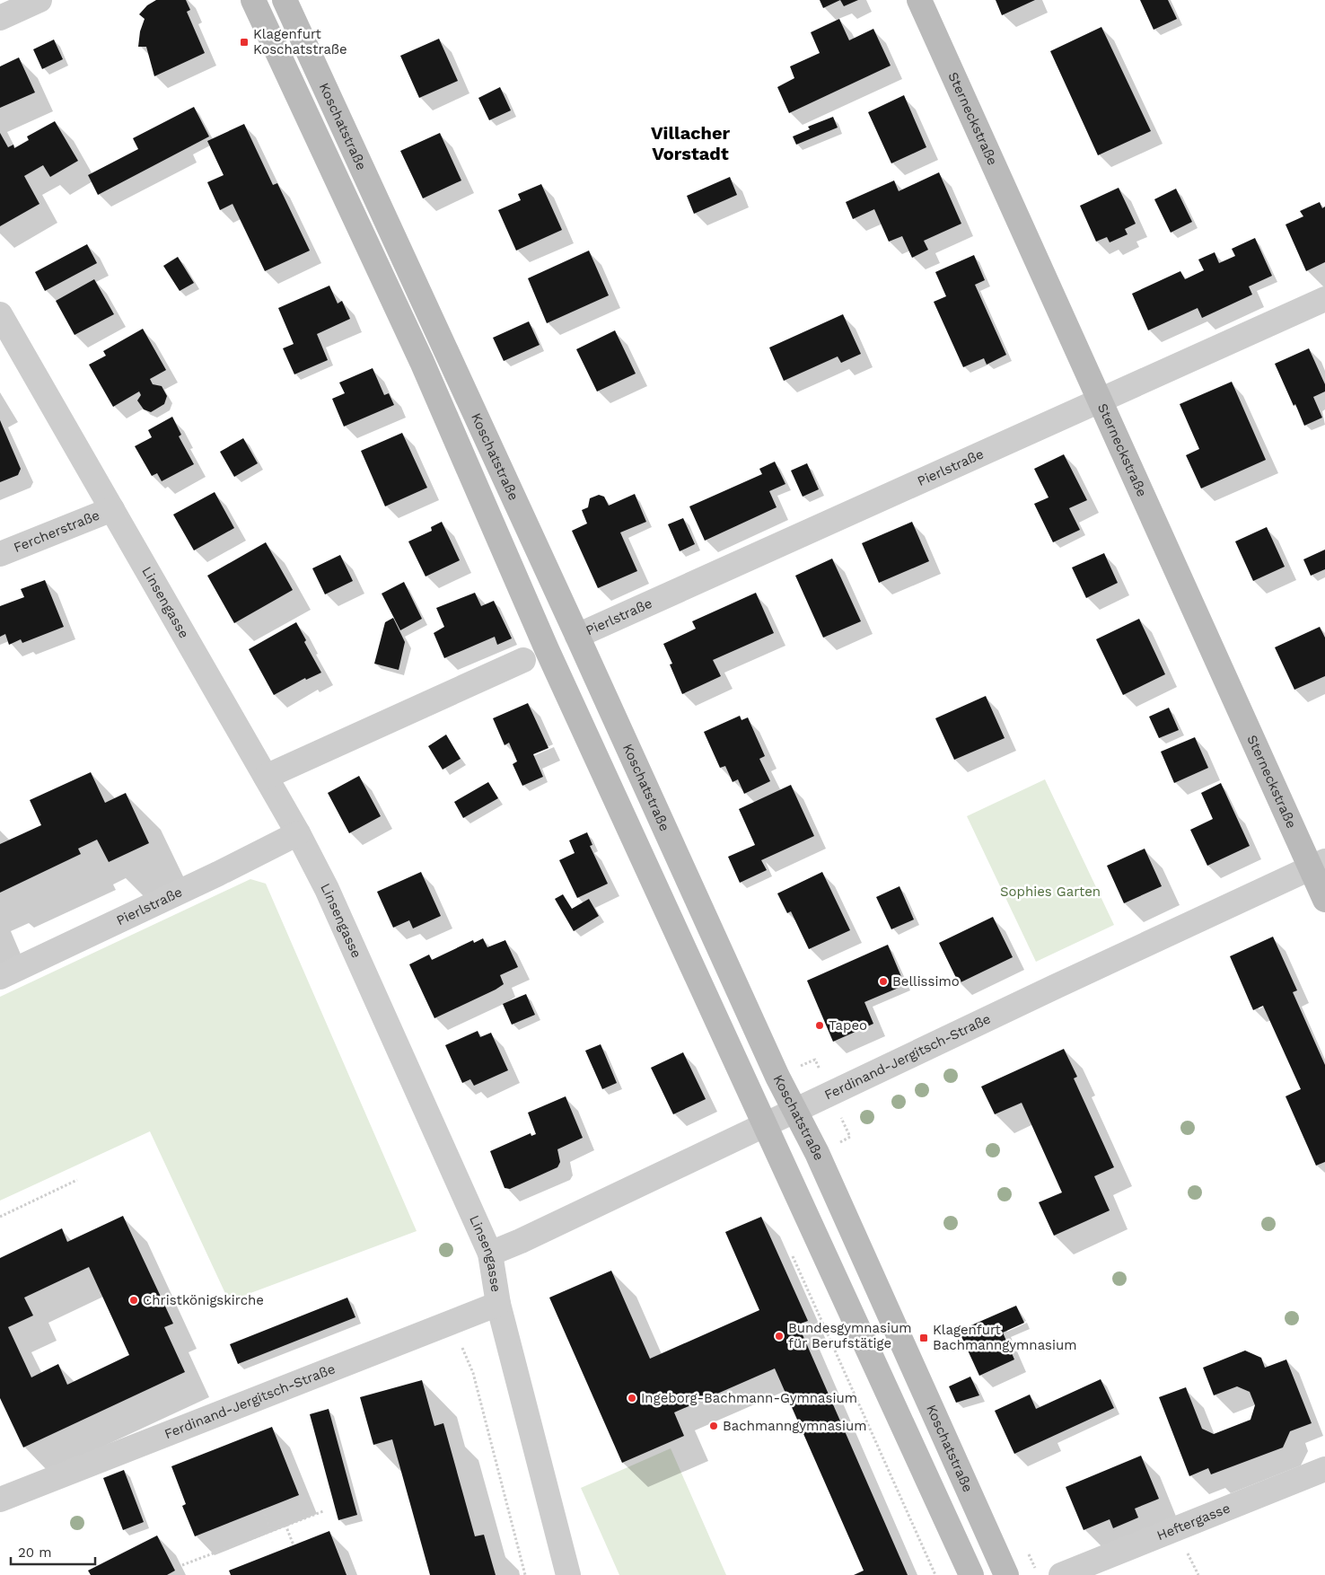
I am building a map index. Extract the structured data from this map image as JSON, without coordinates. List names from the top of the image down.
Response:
{
  "streets": {
    "main road": ["Sterneckstraße", "Koschatstraße"],
    "street": [
      "Pierlstraße",
      "Fercherstraße",
      "Linsengasse",
      "Ferdinand-Jergitsch-Straße",
      "Heftergasse"
    ]
  },
  "crossings": [
    ["Sterneckstraße", "Pierlstraße"],
    ["Sterneckstraße", "Ferdinand-Jergitsch-Straße"],
    ["Koschatstraße", "Pierlstraße"],
    ["Koschatstraße", "Ferdinand-Jergitsch-Straße"],
    ["Pierlstraße", "Linsengasse"],
    ["Fercherstraße", "Linsengasse"],
    ["Linsengasse", "Ferdinand-Jergitsch-Straße"]
  ],
  "districts": ["Villacher Vorstadt"],
  "parks": ["Sophies Garten"],
  "places": {
    "transit": ["Klagenfurt Koschatstraße", "Klagenfurt Bachmanngymnasium"],
    "other": [
      "Bellissimo",
      "Tapeo",
      "Christkönigskirche",
      "Bundesgymnasium für Berufstätige",
      "Ingeborg-Bachmann-Gymnasium",
      "Bachmanngymnasium"
    ]
  },
  "scale_bar": "20 m"
}
